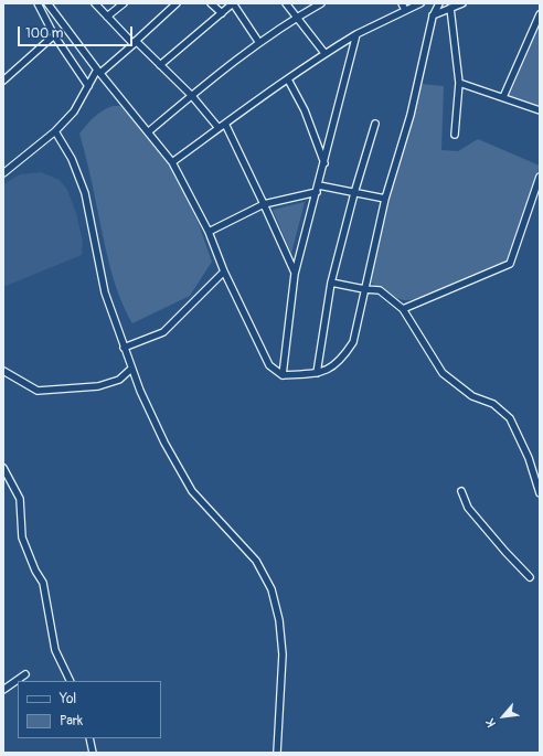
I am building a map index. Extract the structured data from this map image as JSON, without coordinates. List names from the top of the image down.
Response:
{
  "legend": ["Yol", "Park"],
  "scale_bar": "100 m",
  "north": "bottom left"
}
